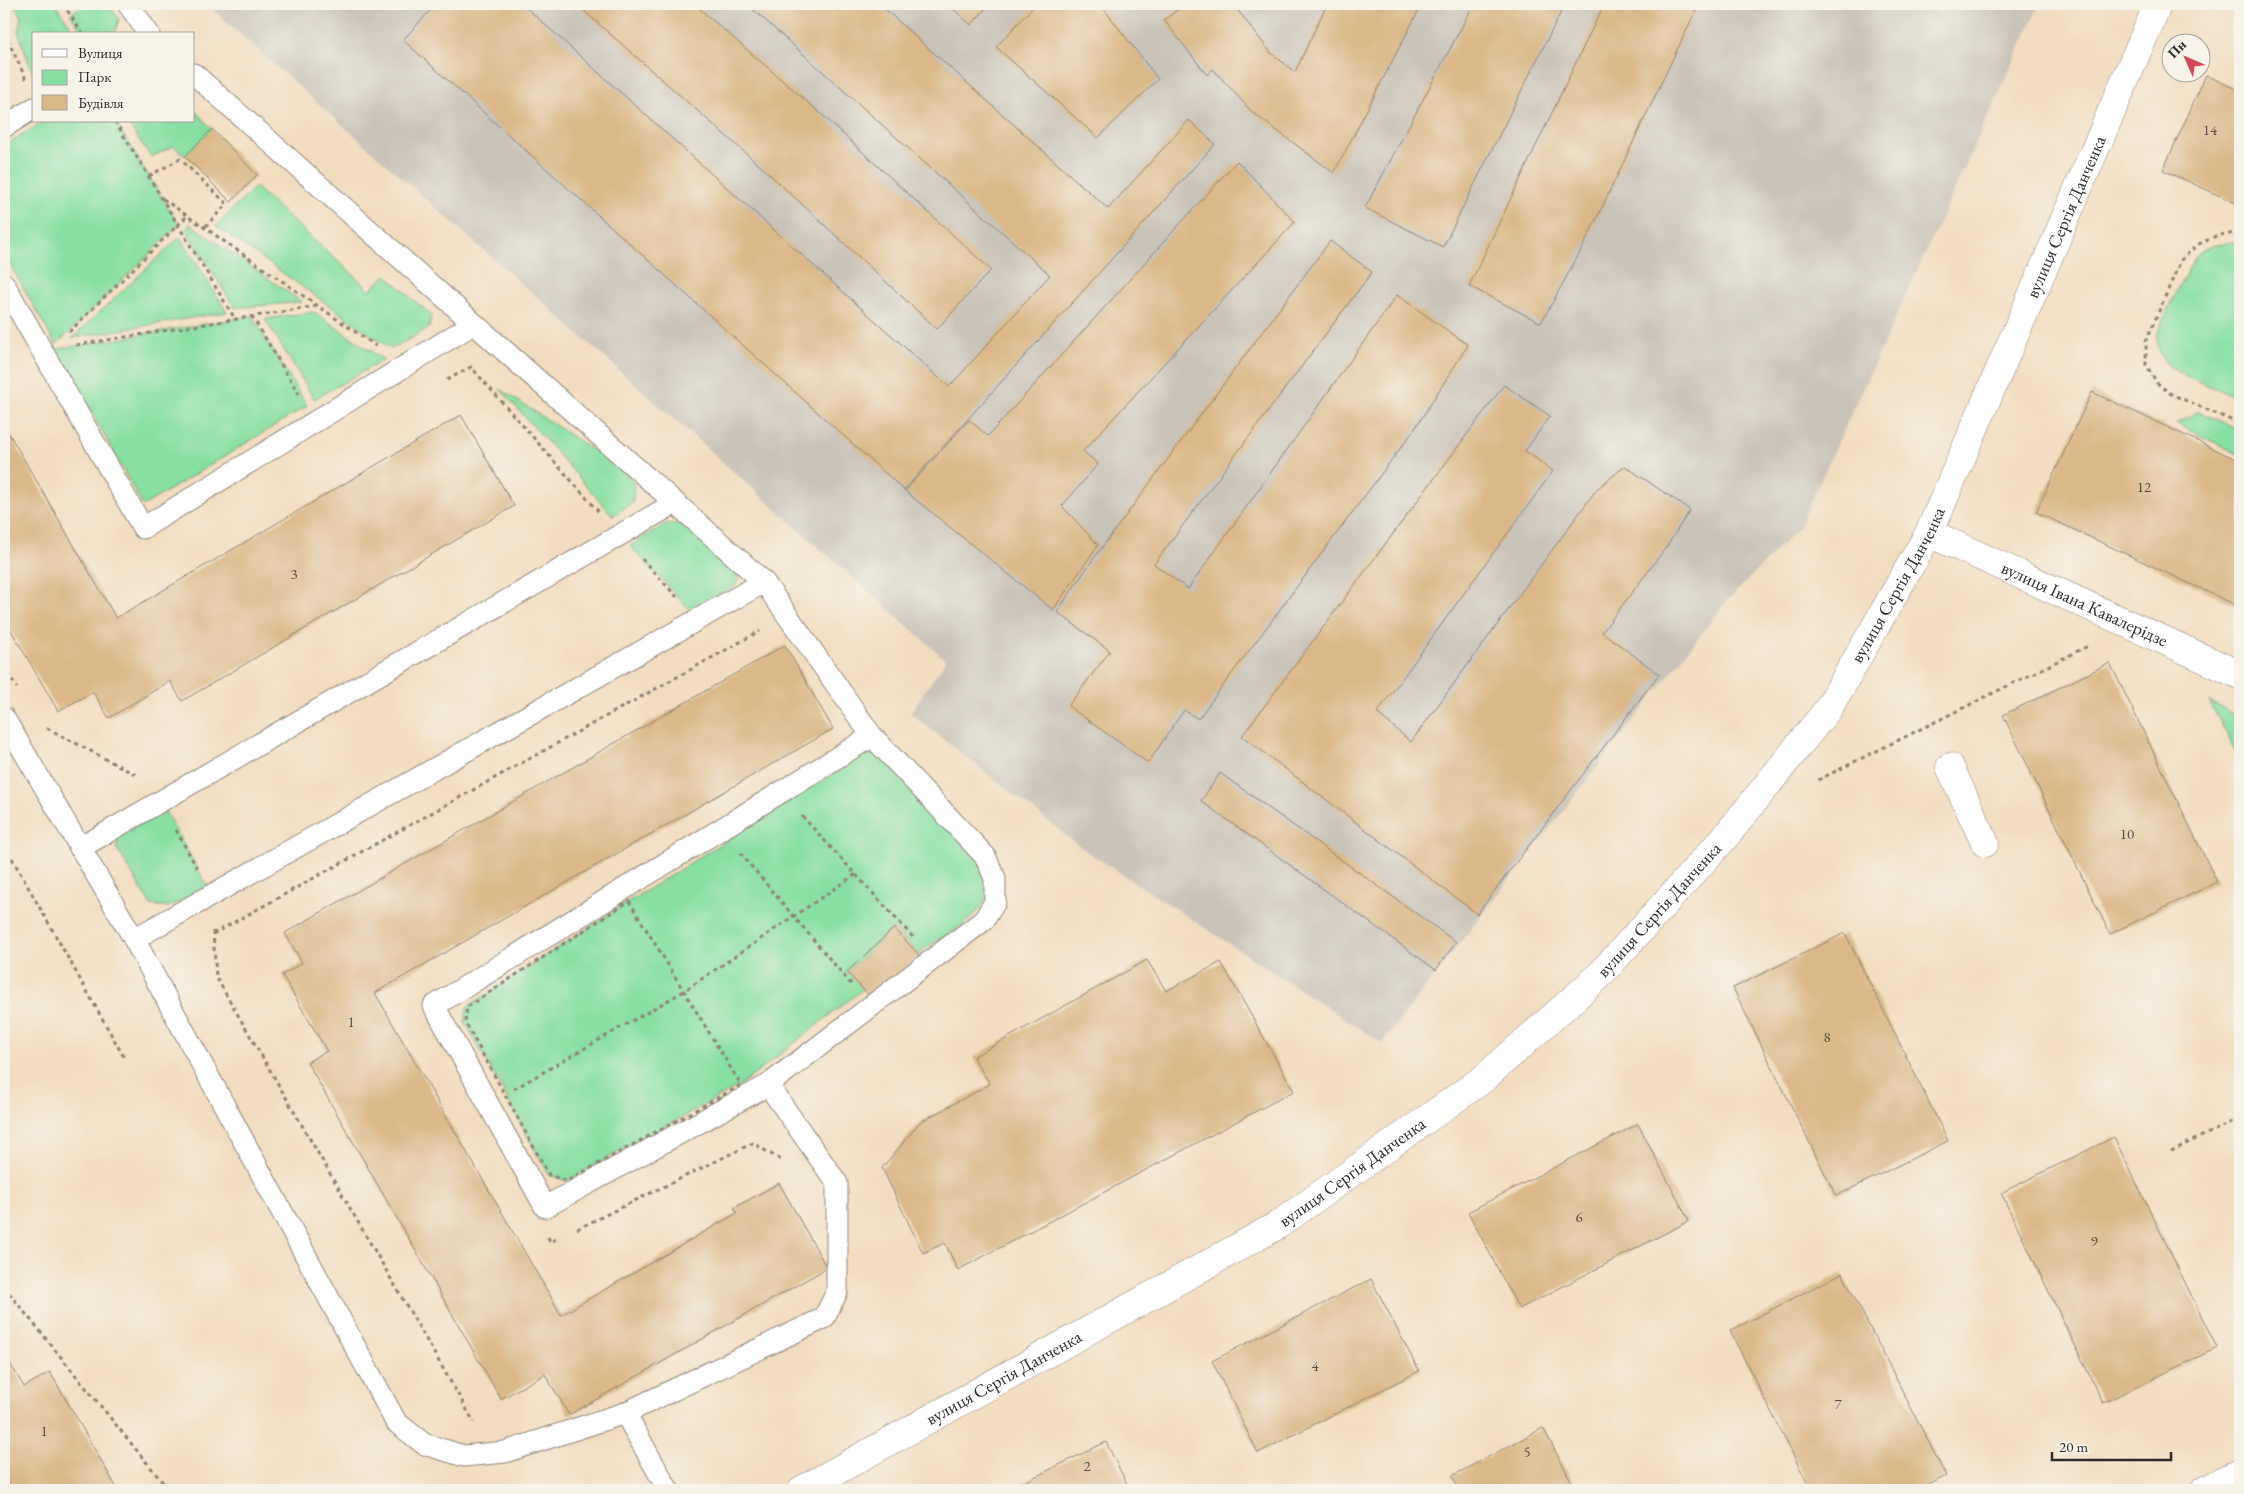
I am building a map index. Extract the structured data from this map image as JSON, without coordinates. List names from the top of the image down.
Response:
{
  "streets": {
    "street": ["вулиця Сергія Данченка", "вулиця Івана Кавалерідзе"]
  },
  "crossings": [
    ["вулиця Сергія Данченка", "вулиця Івана Кавалерідзе"]
  ],
  "house_numbers": [
    "14",
    "12",
    "3",
    "10",
    "1",
    "8",
    "6",
    "9",
    "4",
    "7",
    "1",
    "5",
    "2"
  ],
  "legend": ["Вулиця", "Парк", "Будівля"],
  "scale_bar": "20 m",
  "north": "top left"
}
